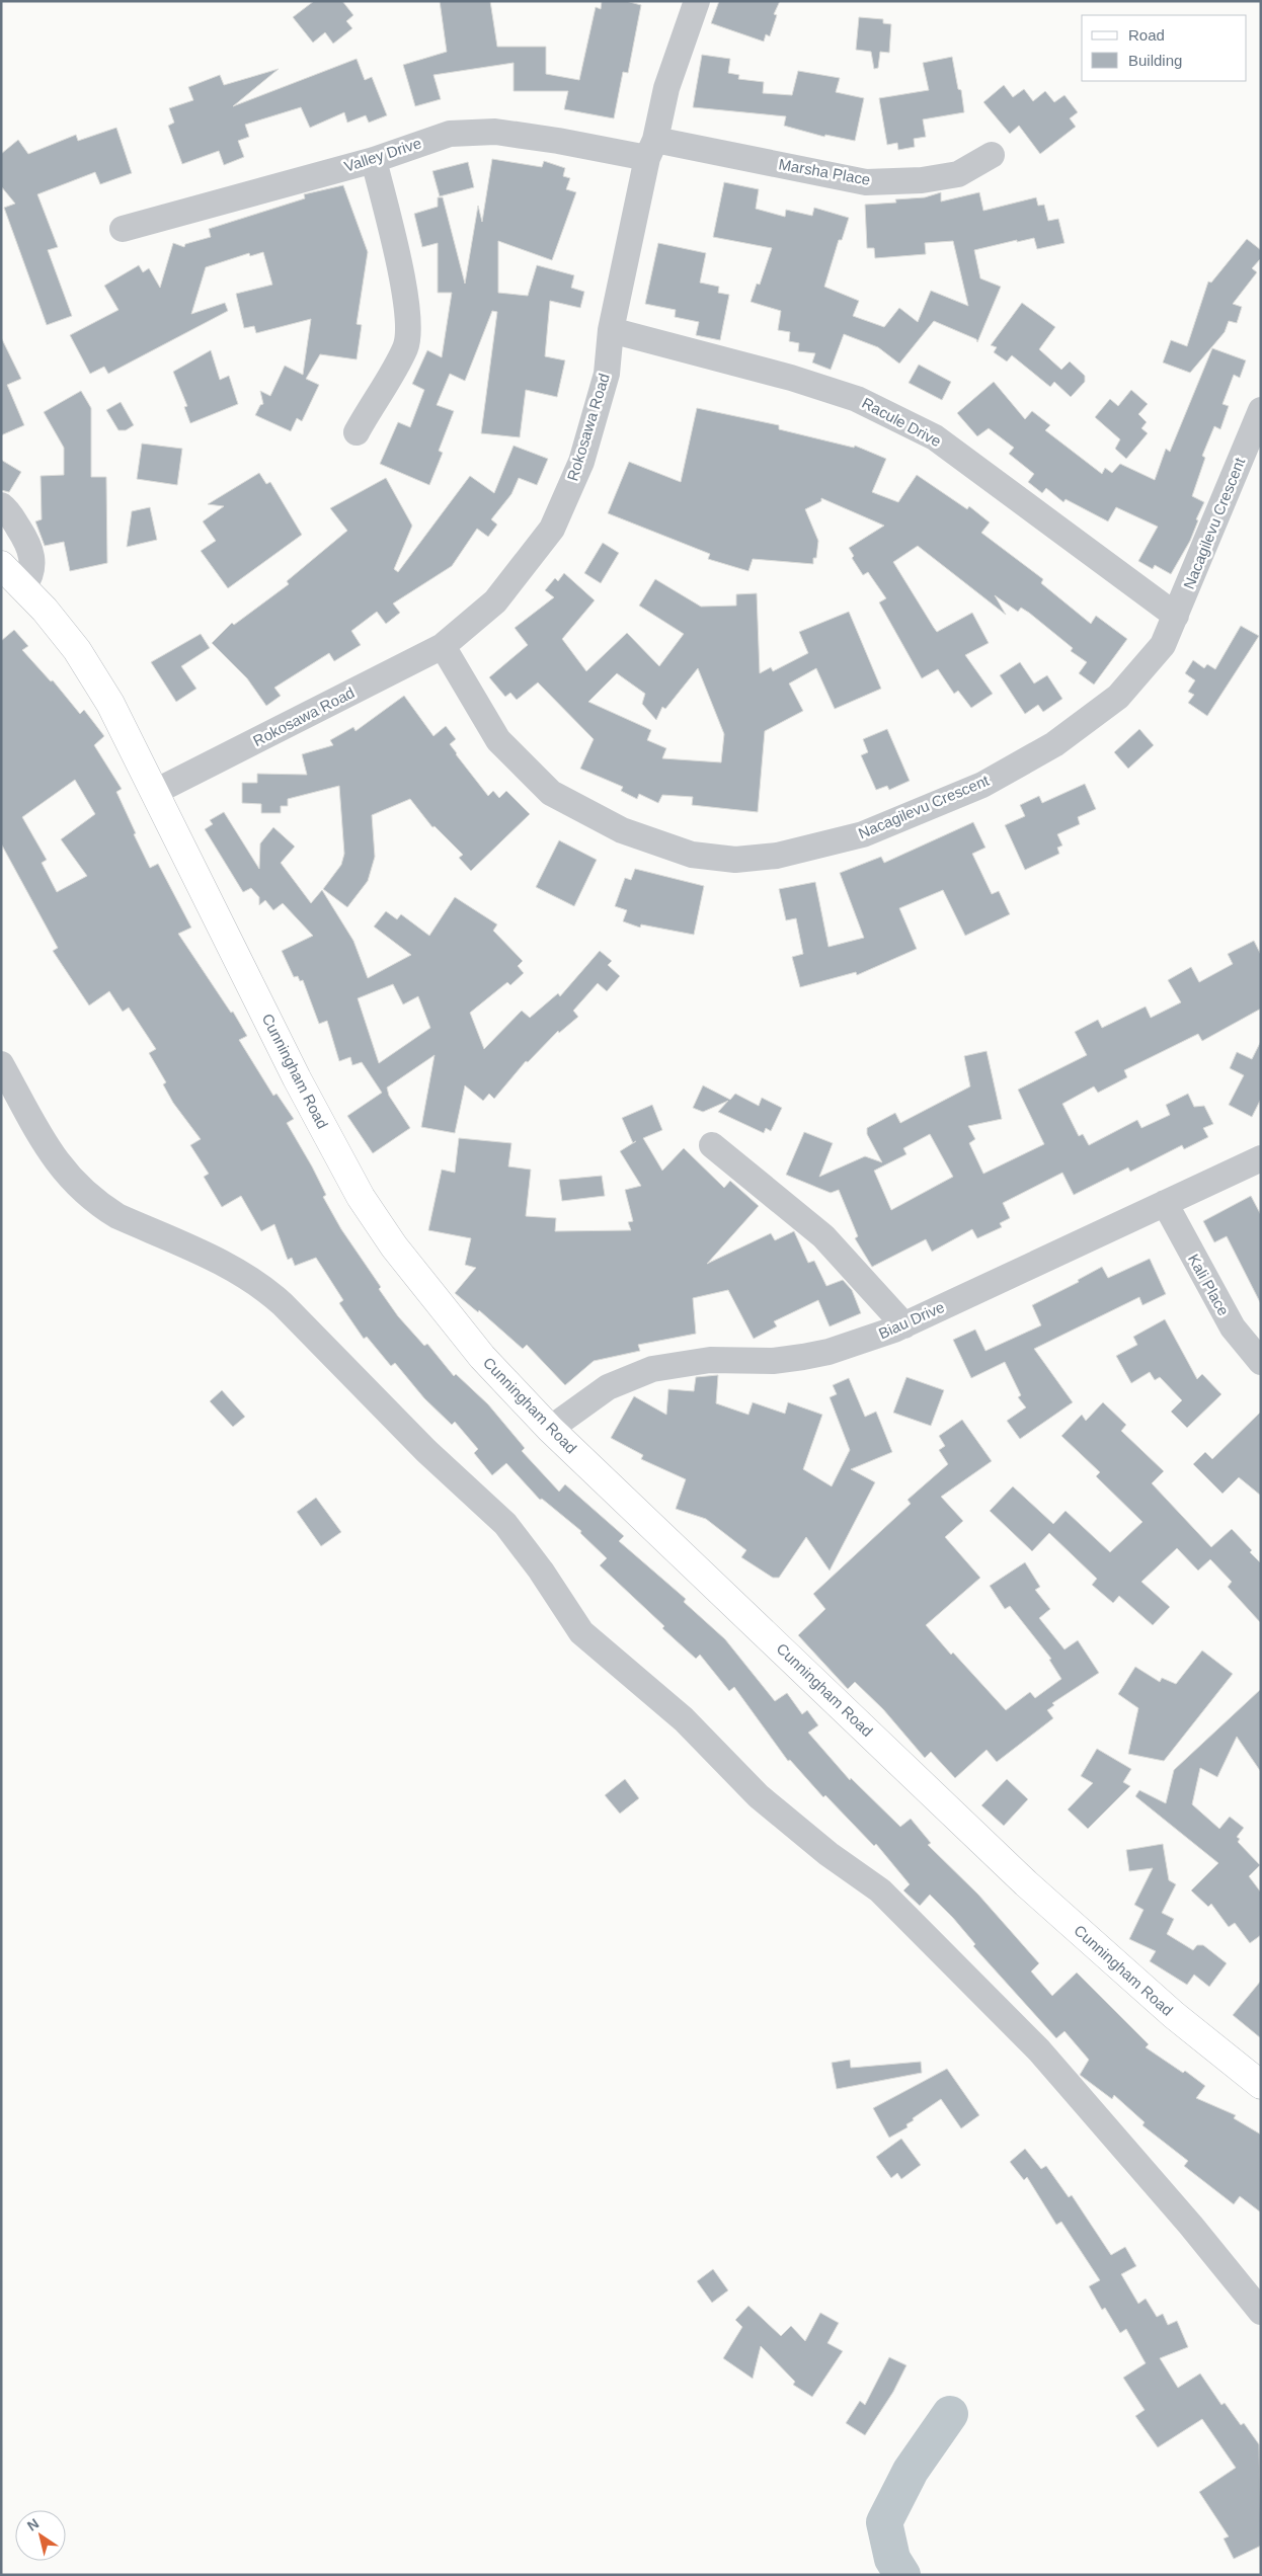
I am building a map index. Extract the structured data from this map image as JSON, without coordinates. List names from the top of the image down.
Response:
{
  "streets": {
    "main road": ["Cunningham Road"],
    "street": [
      "Valley Drive",
      "Marsha Place",
      "Racule Drive",
      "Rokosawa Road",
      "Nacagilevu Crescent",
      "Kali Place",
      "Biau Drive"
    ]
  },
  "crossings": [
    ["Valley Drive", "Marsha Place"],
    ["Valley Drive", "Rokosawa Road"],
    ["Marsha Place", "Rokosawa Road"],
    ["Racule Drive", "Rokosawa Road"],
    ["Racule Drive", "Nacagilevu Crescent"],
    ["Rokosawa Road", "Nacagilevu Crescent"],
    ["Rokosawa Road", "Cunningham Road"],
    ["Cunningham Road", "Biau Drive"],
    ["Kali Place", "Biau Drive"]
  ],
  "legend": ["Road", "Building"],
  "north": "top left"
}
